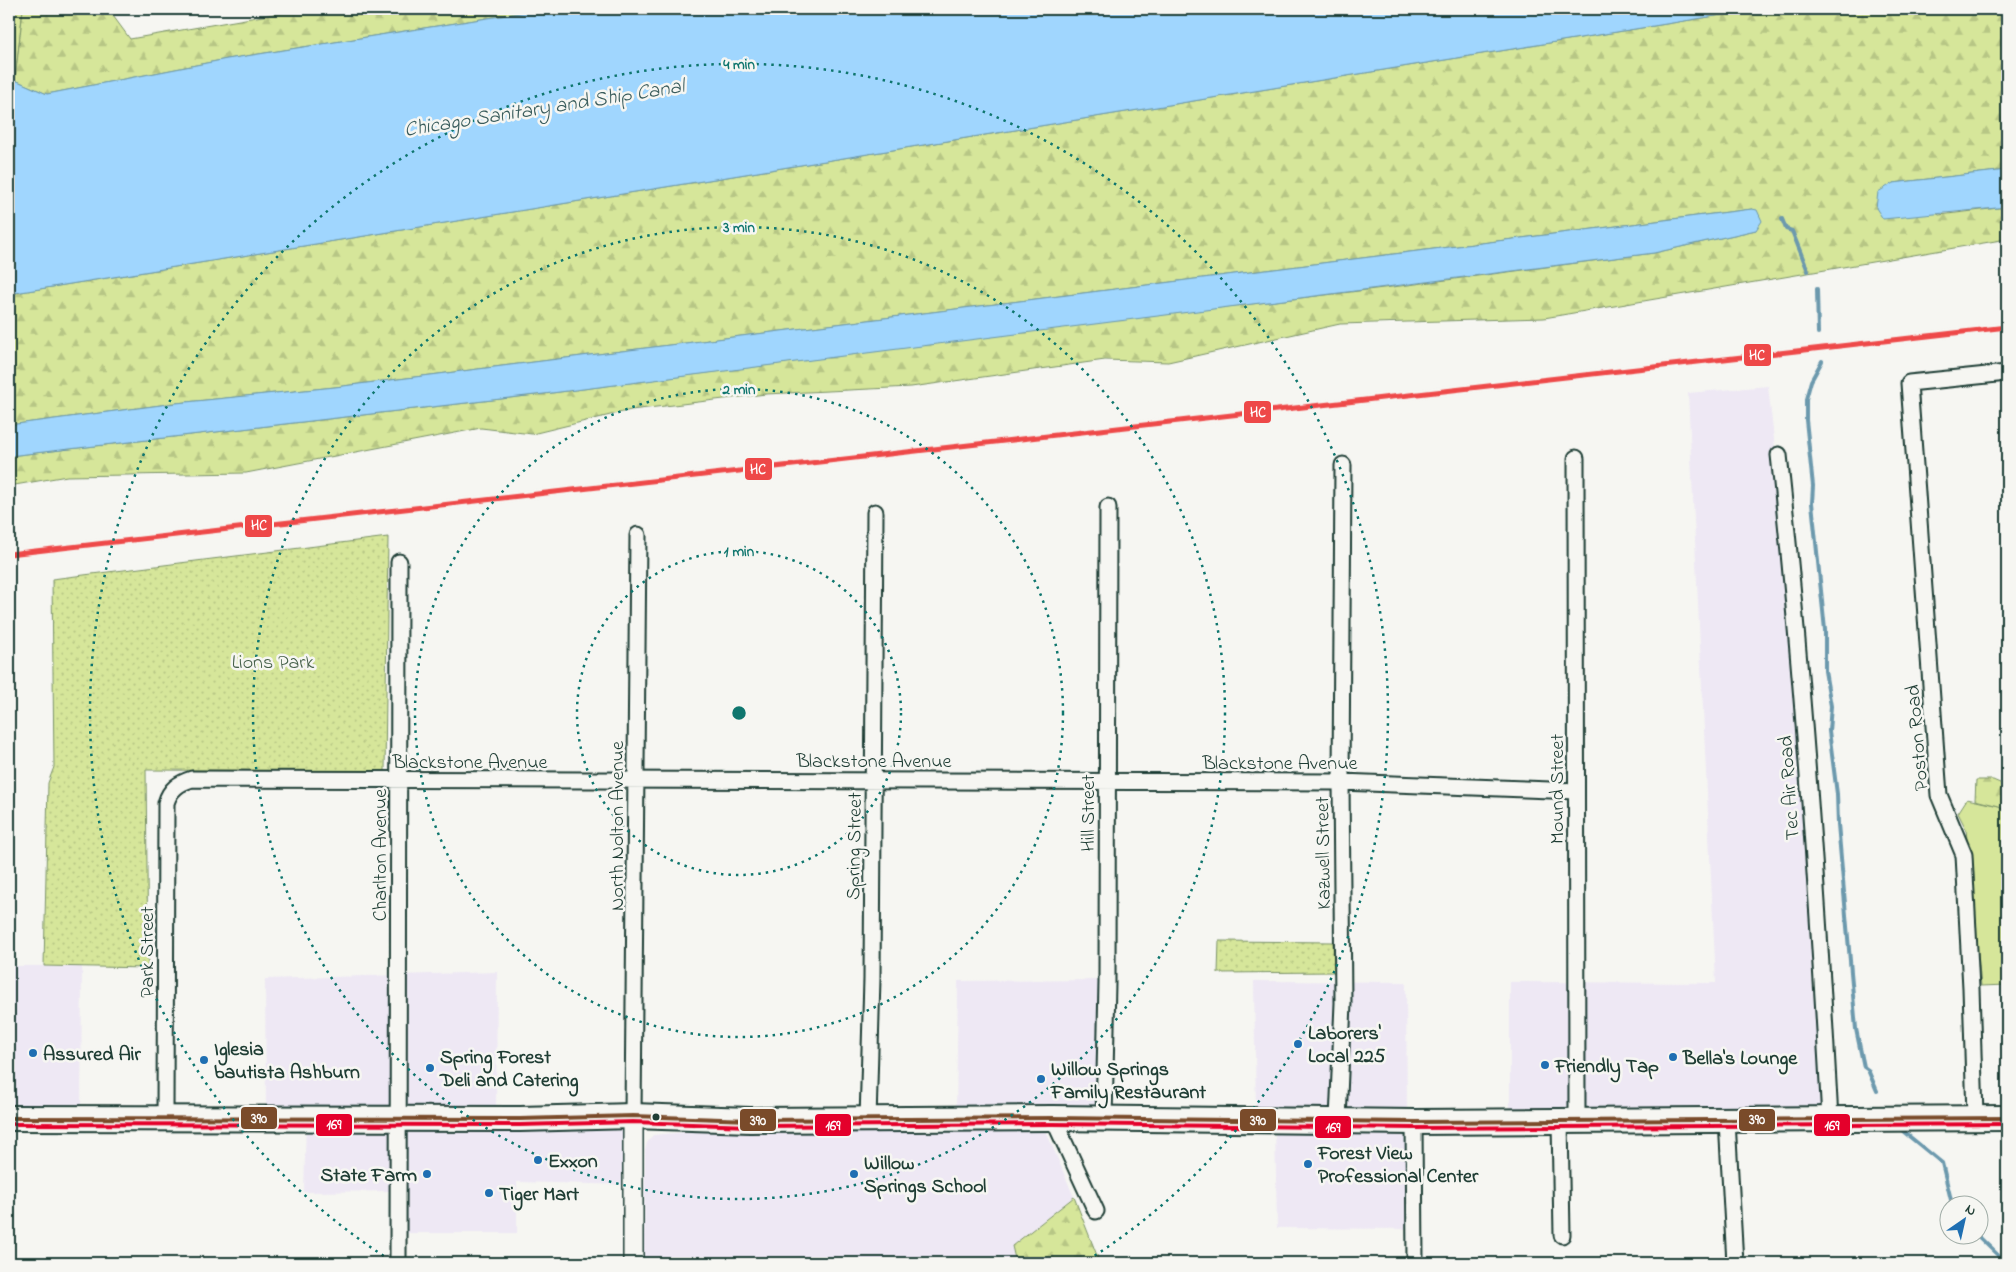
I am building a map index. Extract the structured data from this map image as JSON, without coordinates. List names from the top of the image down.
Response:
{
  "streets": {
    "street": [
      "Poston Road",
      "Blackstone Avenue",
      "Tec Air Road",
      "Mound Street",
      "Hill Street",
      "North Nolton Avenue",
      "Spring Street",
      "Kazwell Street",
      "Charlton Avenue",
      "Park Street"
    ]
  },
  "crossings": [
    ["Blackstone Avenue", "Mound Street"],
    ["Blackstone Avenue", "Hill Street"],
    ["Blackstone Avenue", "North Nolton Avenue"],
    ["Blackstone Avenue", "Spring Street"],
    ["Blackstone Avenue", "Kazwell Street"],
    ["Blackstone Avenue", "Charlton Avenue"],
    ["Blackstone Avenue", "Park Street"]
  ],
  "water": ["Chicago Sanitary and Ship Canal"],
  "parks": ["Lions Park"],
  "places": [
    "Laborers' Local 225",
    "Assured Air",
    "Bella's Lounge",
    "Iglesia bautista Ashburn",
    "Friendly Tap",
    "Spring Forest Deli and Catering",
    "Willow Springs Family Restaurant",
    "Exxon",
    "Forest View Professional Center",
    "State Farm",
    "Willow Springs School",
    "Tiger Mart"
  ],
  "lines": ["transit line HC", "transit line 390", "transit line 169"],
  "north": "top right",
  "rings": [
    "4 min",
    "3 min",
    "2 min",
    "1 min"
  ]
}
